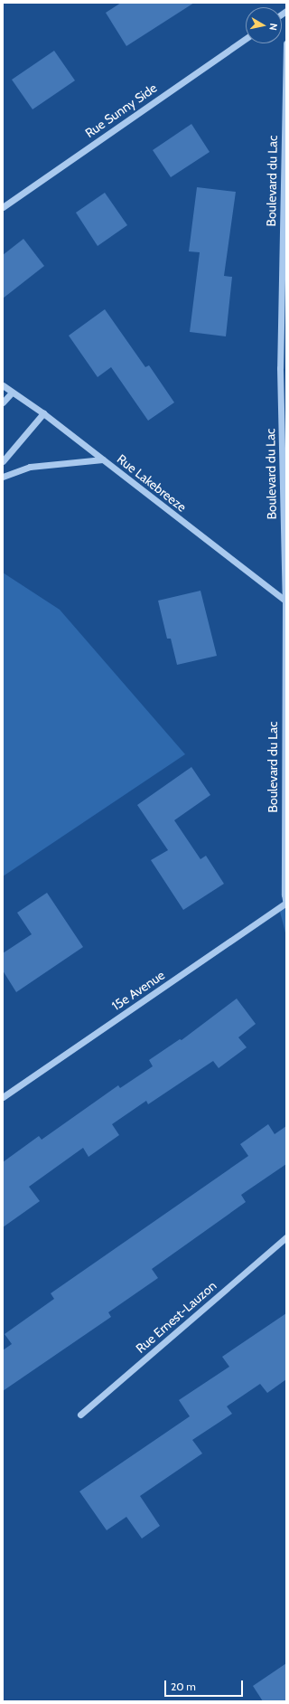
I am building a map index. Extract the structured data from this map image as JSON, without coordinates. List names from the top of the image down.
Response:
{
  "streets": {
    "street": [
      "Rue Sunny Side",
      "Boulevard du Lac",
      "Rue Lakebreeze",
      "15e Avenue",
      "Rue Ernest-Lauzon"
    ]
  },
  "crossings": [
    ["Boulevard du Lac", "Rue Lakebreeze"],
    ["Boulevard du Lac", "15e Avenue"]
  ],
  "scale_bar": "20 m",
  "north": "right"
}
